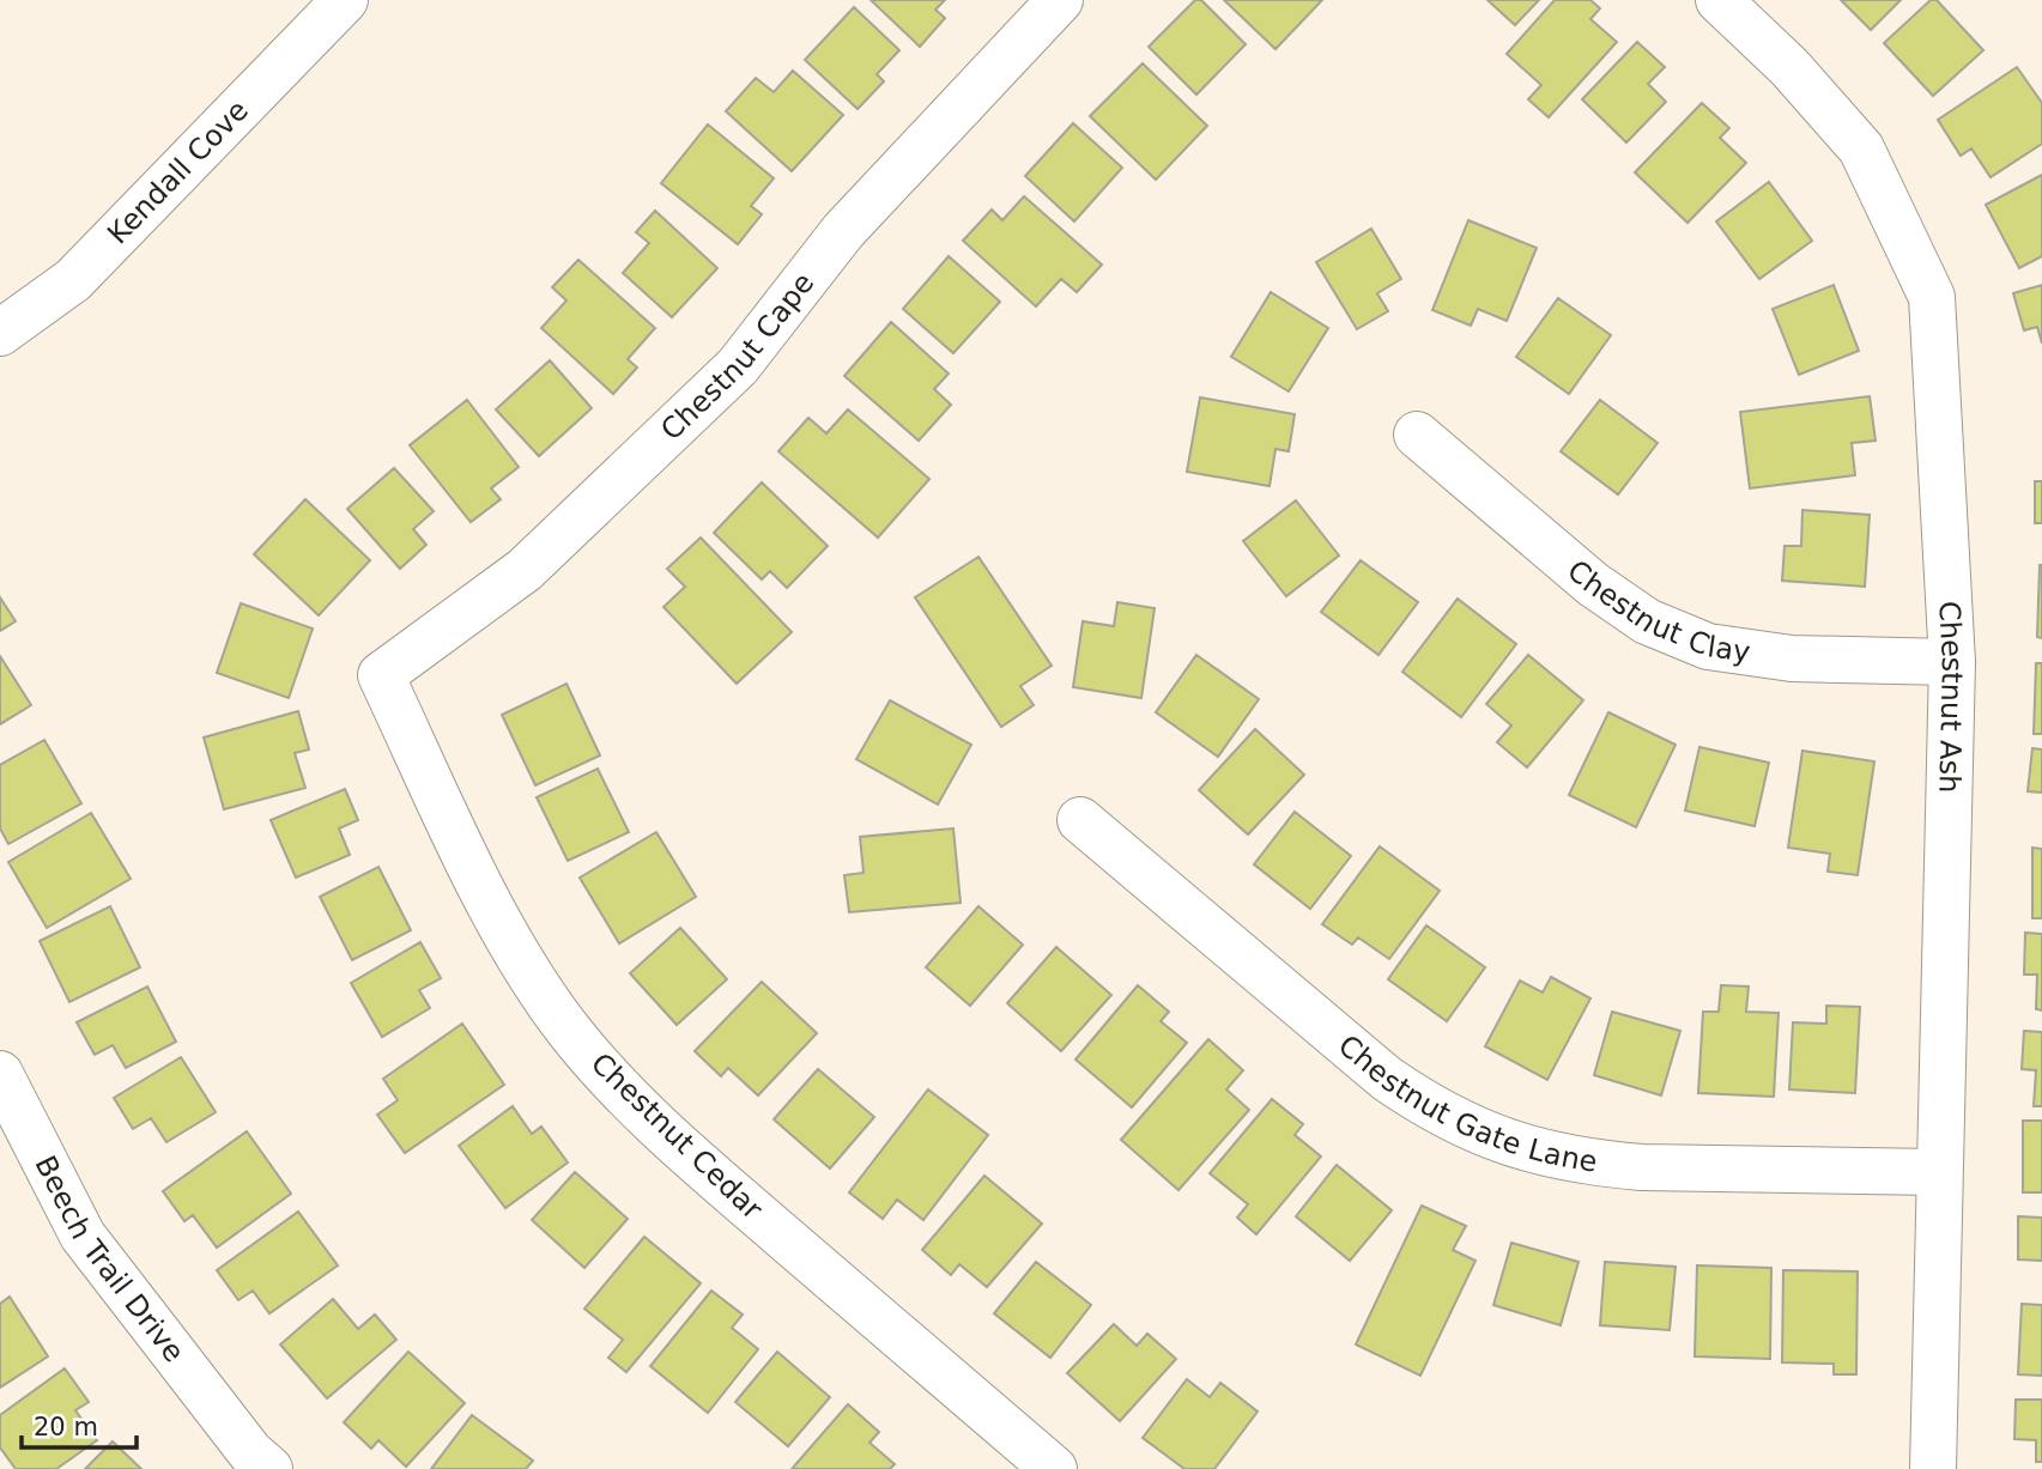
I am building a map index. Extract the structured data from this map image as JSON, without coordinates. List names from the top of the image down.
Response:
{
  "streets": {
    "street": [
      "Kendall Cove",
      "Chestnut Cape",
      "Chestnut Clay",
      "Chestnut Ash",
      "Chestnut Gate Lane",
      "Chestnut Cedar",
      "Beech Trail Drive"
    ]
  },
  "crossings": [
    ["Chestnut Cape", "Chestnut Cedar"],
    ["Chestnut Clay", "Chestnut Ash"],
    ["Chestnut Ash", "Chestnut Gate Lane"]
  ],
  "scale_bar": "20 m"
}
